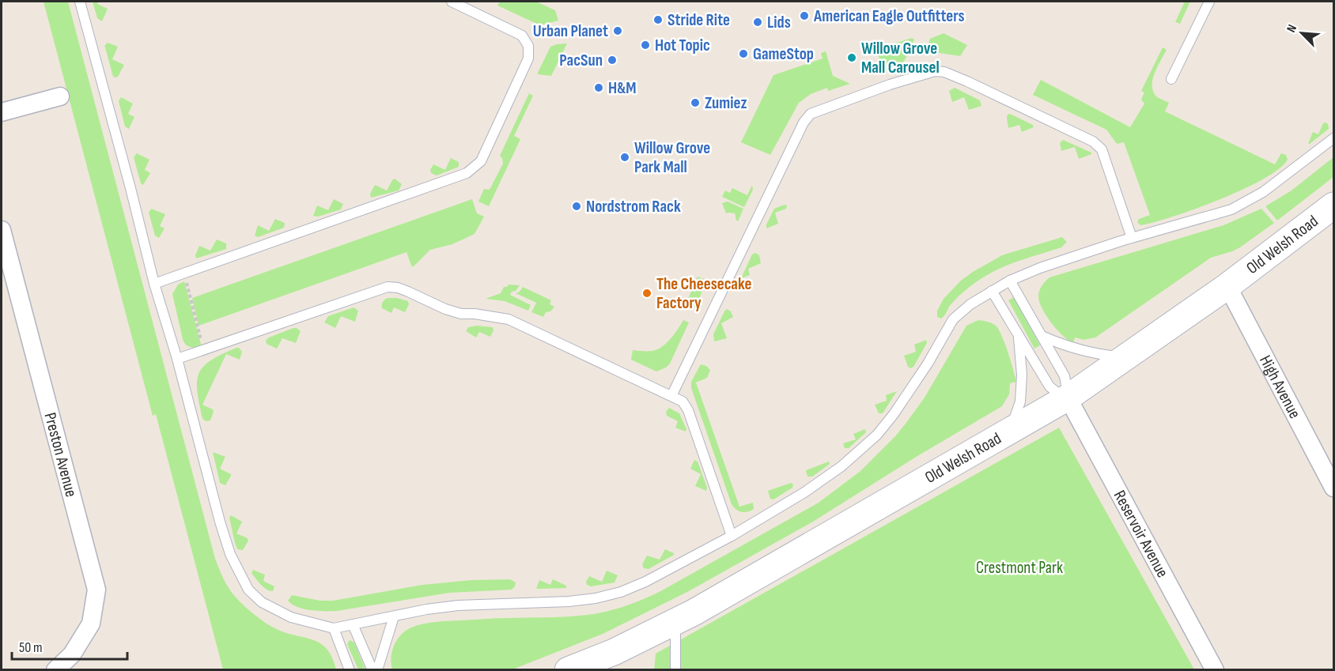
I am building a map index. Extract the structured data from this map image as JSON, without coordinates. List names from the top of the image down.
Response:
{
  "streets": {
    "street": [
      "Old Welsh Road",
      "High Avenue",
      "Preston Avenue",
      "Reservoir Avenue"
    ]
  },
  "crossings": [
    ["Old Welsh Road", "High Avenue"],
    ["Old Welsh Road", "Reservoir Avenue"]
  ],
  "parks": ["Crestmont Park"],
  "places": [
    "American Eagle Outfitters",
    "Stride Rite",
    "Lids",
    "Urban Planet",
    "Hot Topic",
    "GameStop",
    "Willow Grove Mall Carousel",
    "PacSun",
    "H&M",
    "Zumiez",
    "Willow Grove Park Mall",
    "Nordstrom Rack",
    "The Cheesecake Factory"
  ],
  "scale_bar": "50 m",
  "north": "top left"
}
